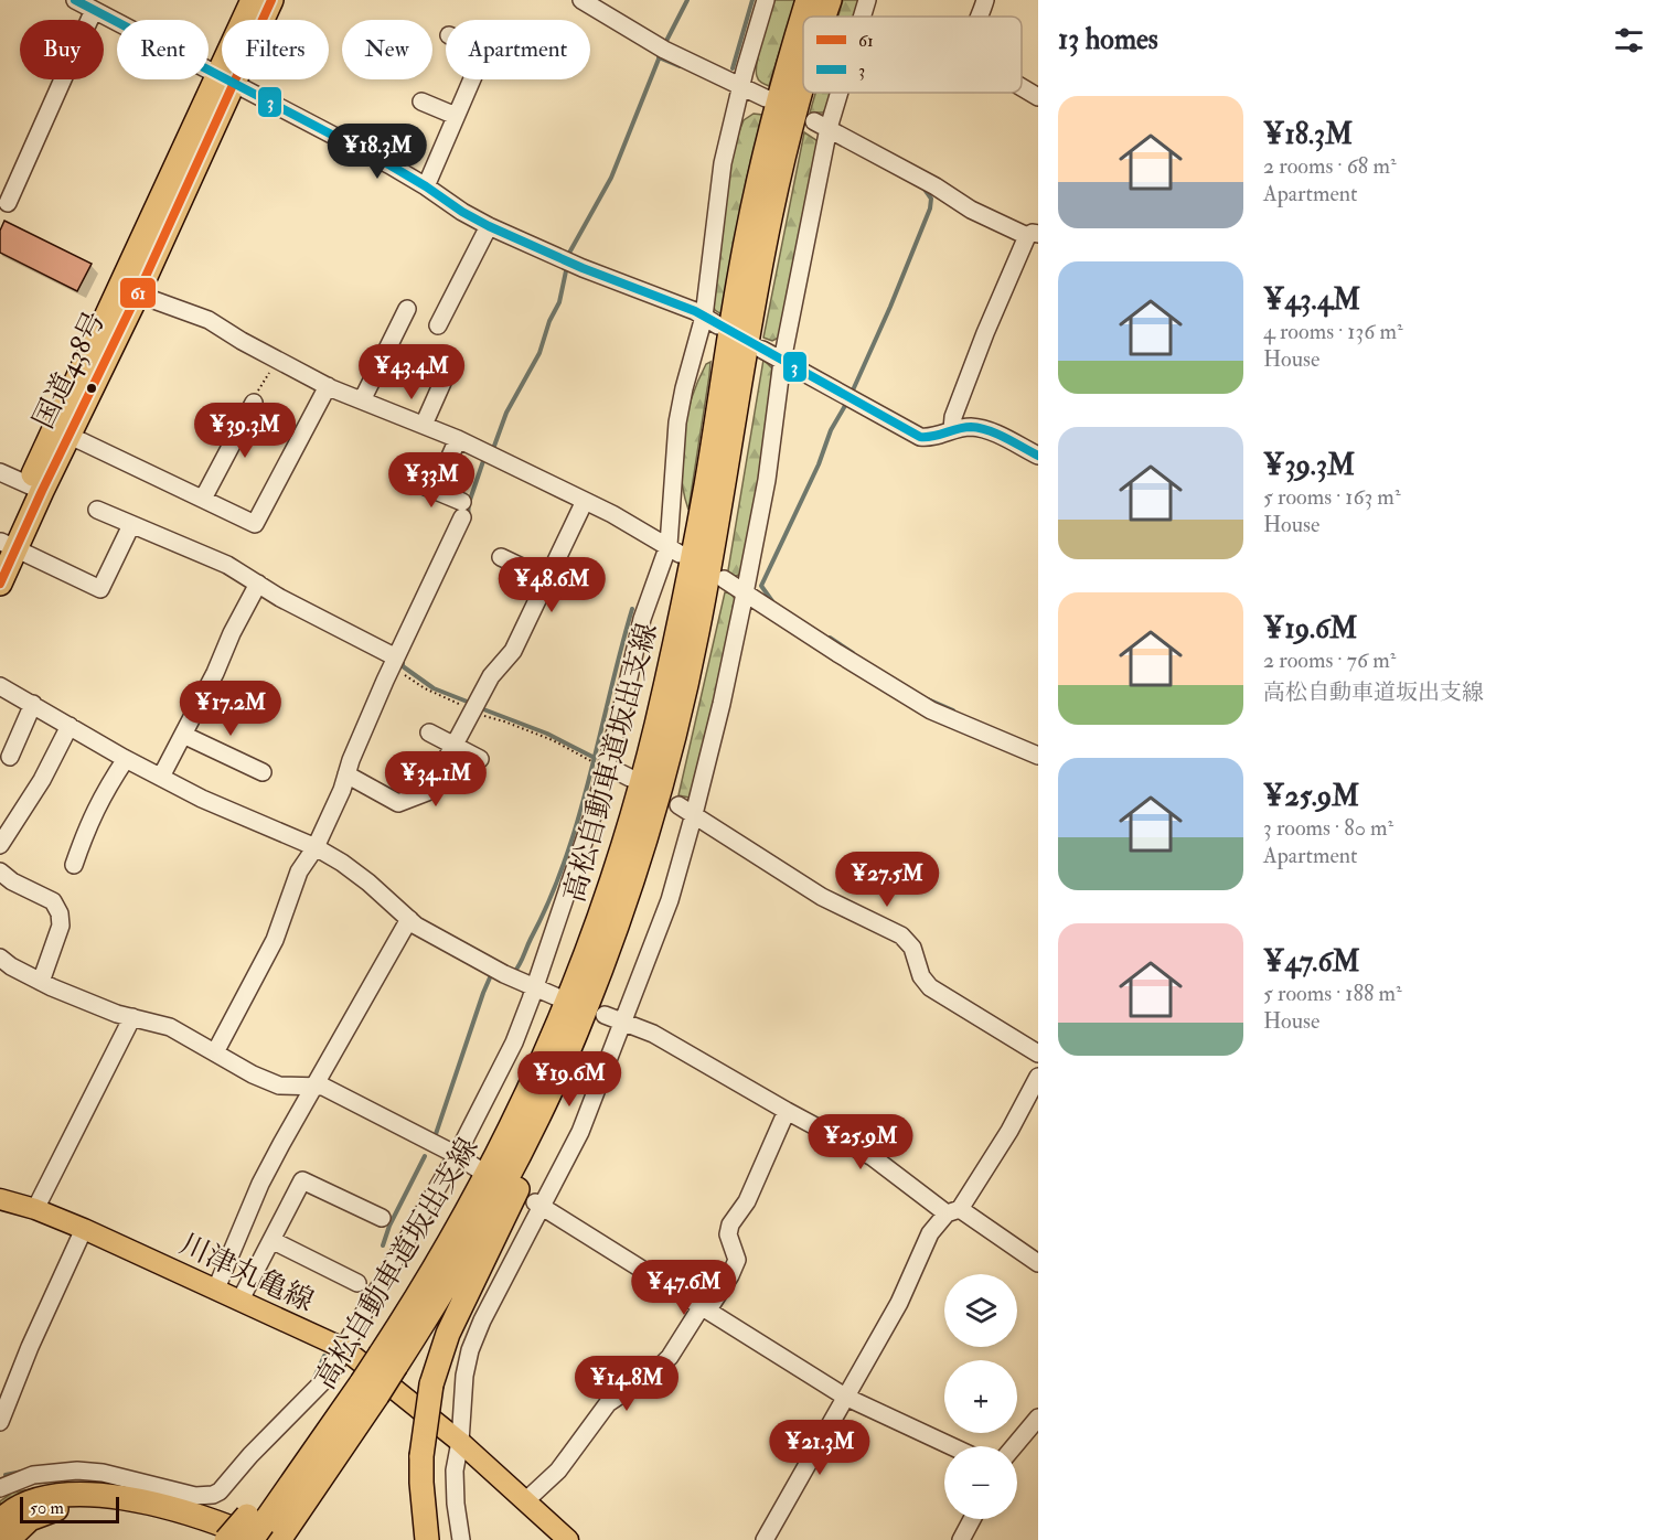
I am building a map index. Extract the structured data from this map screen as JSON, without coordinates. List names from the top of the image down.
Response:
{
  "streets": {
    "highway": ["国道438号", "高松自動車道坂出支線"],
    "main road": ["川津丸亀線"]
  },
  "lines": ["transit line 61", "transit line 3"],
  "legend": ["61", "3"],
  "scale_bar": "50 m",
  "page": {
    "heading": "13 homes",
    "chip": [
      "Buy",
      "Rent",
      "Filters",
      "New",
      "Apartment"
    ],
    "list": [
      {
        "name": "¥18.3M",
        "note": "2 rooms · 68 m² · Apartment"
      },
      {
        "name": "¥43.4M",
        "note": "4 rooms · 136 m² · House"
      },
      {
        "name": "¥39.3M",
        "note": "5 rooms · 163 m² · House"
      },
      {
        "name": "¥19.6M",
        "note": "2 rooms · 76 m² · 高松自動車道坂出支線"
      },
      {
        "name": "¥25.9M",
        "note": "3 rooms · 80 m² · Apartment"
      },
      {
        "name": "¥47.6M",
        "note": "5 rooms · 188 m² · House"
      }
    ],
    "price": [
      "¥18.3M",
      "¥43.4M",
      "¥39.3M",
      "¥33M",
      "¥48.6M",
      "¥17.2M",
      "¥34.1M",
      "¥27.5M",
      "¥19.6M",
      "¥25.9M",
      "¥47.6M",
      "¥14.8M",
      "¥21.3M"
    ],
    "map_buttons": ["+", "−"],
    "scale": "50 m"
  }
}
